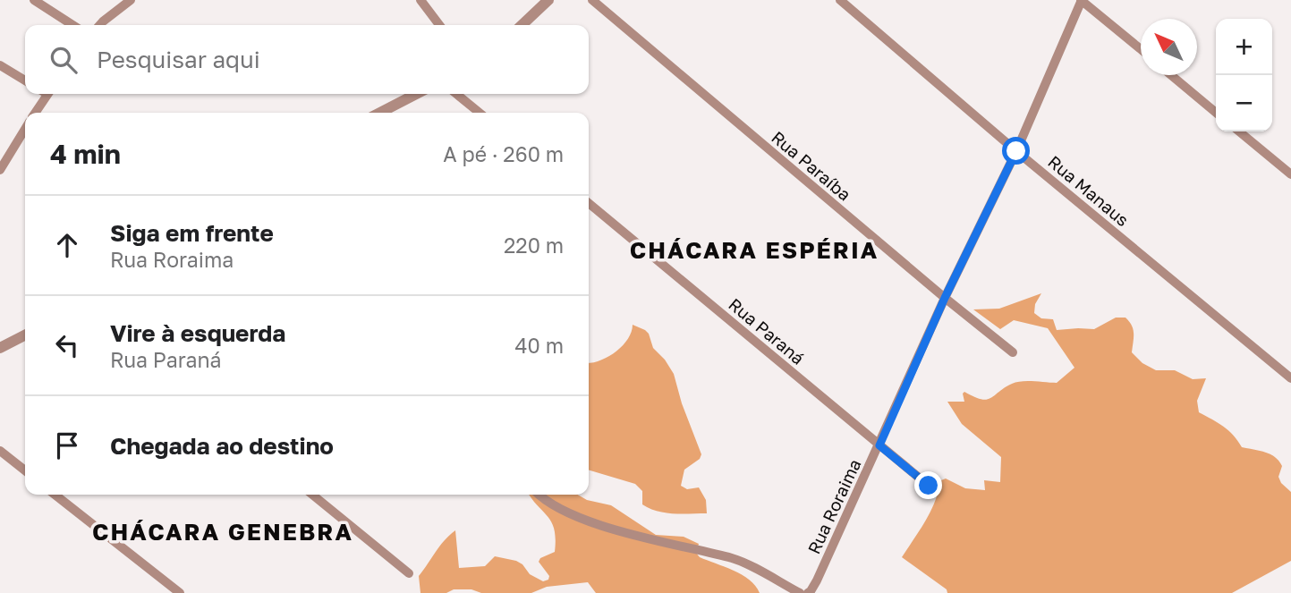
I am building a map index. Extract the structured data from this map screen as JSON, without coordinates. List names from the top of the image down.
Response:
{
  "streets": {
    "street": [
      "Rua Paraíba",
      "Rua Manaus",
      "Rua Paraná",
      "Rua Roraima"
    ]
  },
  "crossings": [
    ["Rua Paraíba", "Rua Roraima"],
    ["Rua Manaus", "Rua Roraima"],
    ["Rua Paraná", "Rua Roraima"]
  ],
  "districts": ["CHÁCARA ESPÉRIA", "CHÁCARA GENEBRA"],
  "north": "top left",
  "page": {
    "map_buttons": ["+", "−"],
    "search": "Pesquisar aqui",
    "heading": ["4 min", "A pé · 260 m"],
    "list": [
      ["Siga em frente", "Rua Roraima", "220 m"],
      ["Vire à esquerda", "Rua Paraná", "40 m"],
      "Chegada ao destino"
    ]
  }
}
